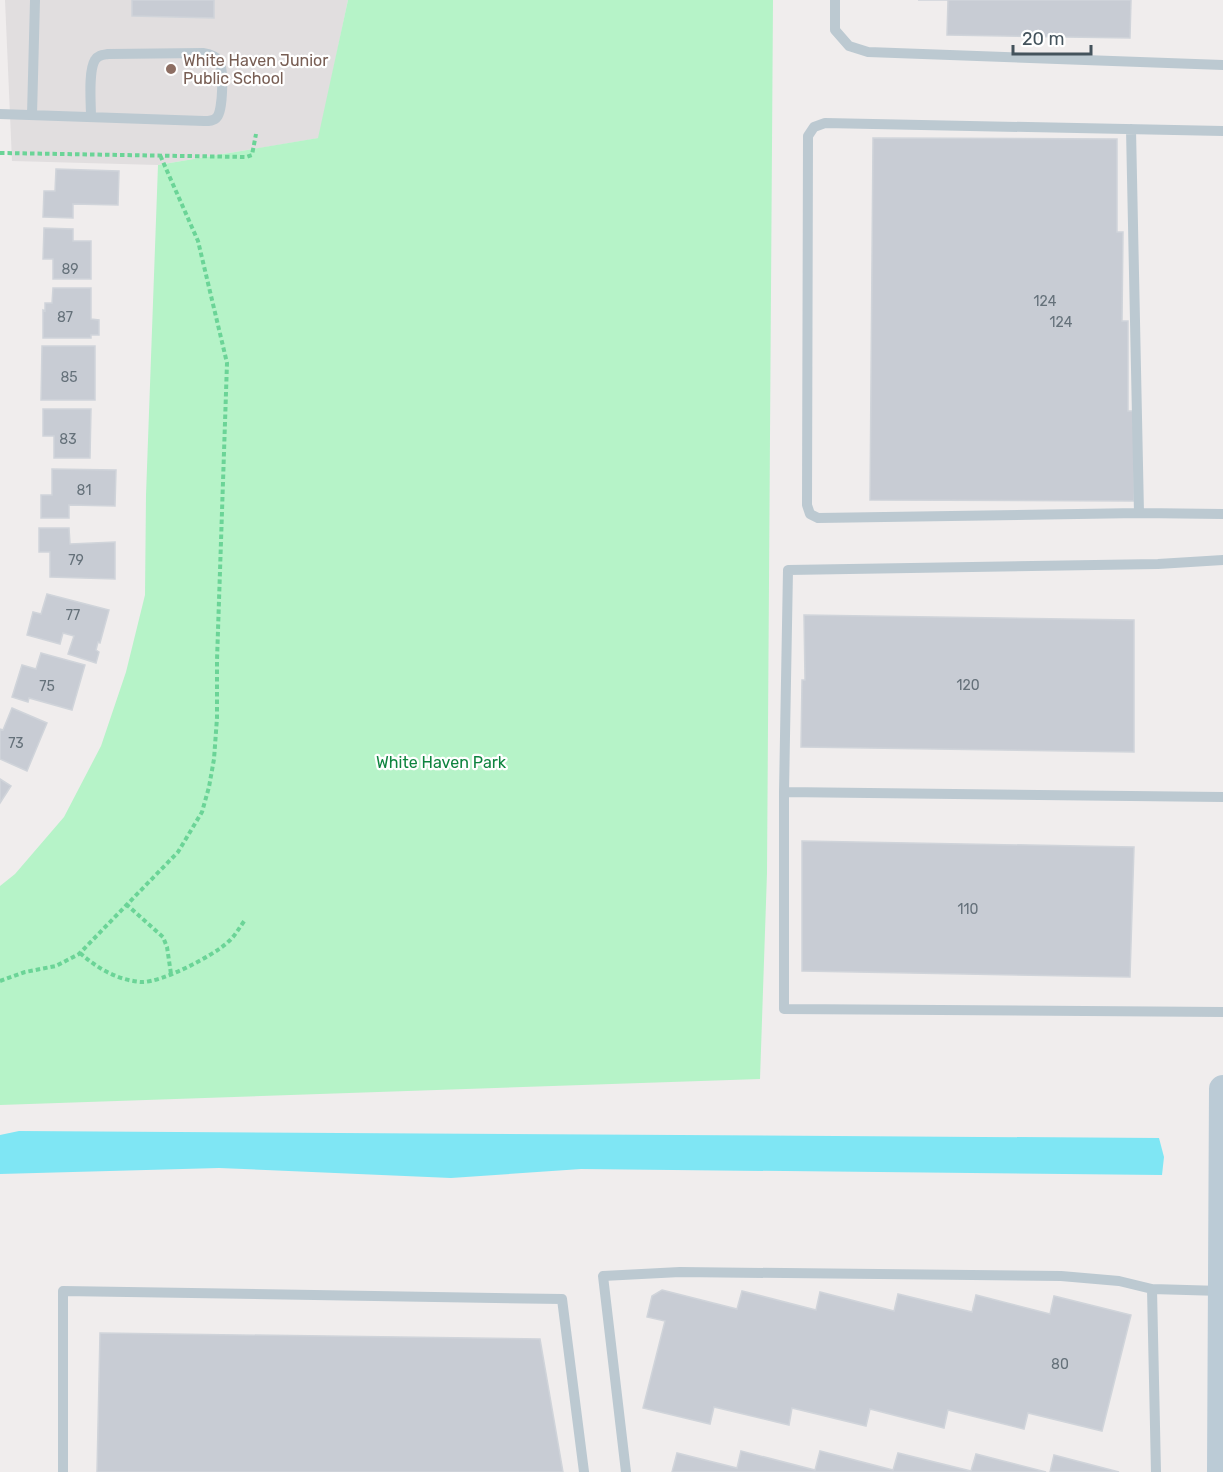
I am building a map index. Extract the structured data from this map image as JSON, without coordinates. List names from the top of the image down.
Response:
{
  "parks": ["White Haven Park"],
  "places": ["White Haven Junior Public School"],
  "house_numbers": [
    "89",
    "124",
    "87",
    "124",
    "85",
    "83",
    "81",
    "79",
    "77",
    "120",
    "75",
    "73",
    "110",
    "80"
  ],
  "scale_bar": "20 m"
}
